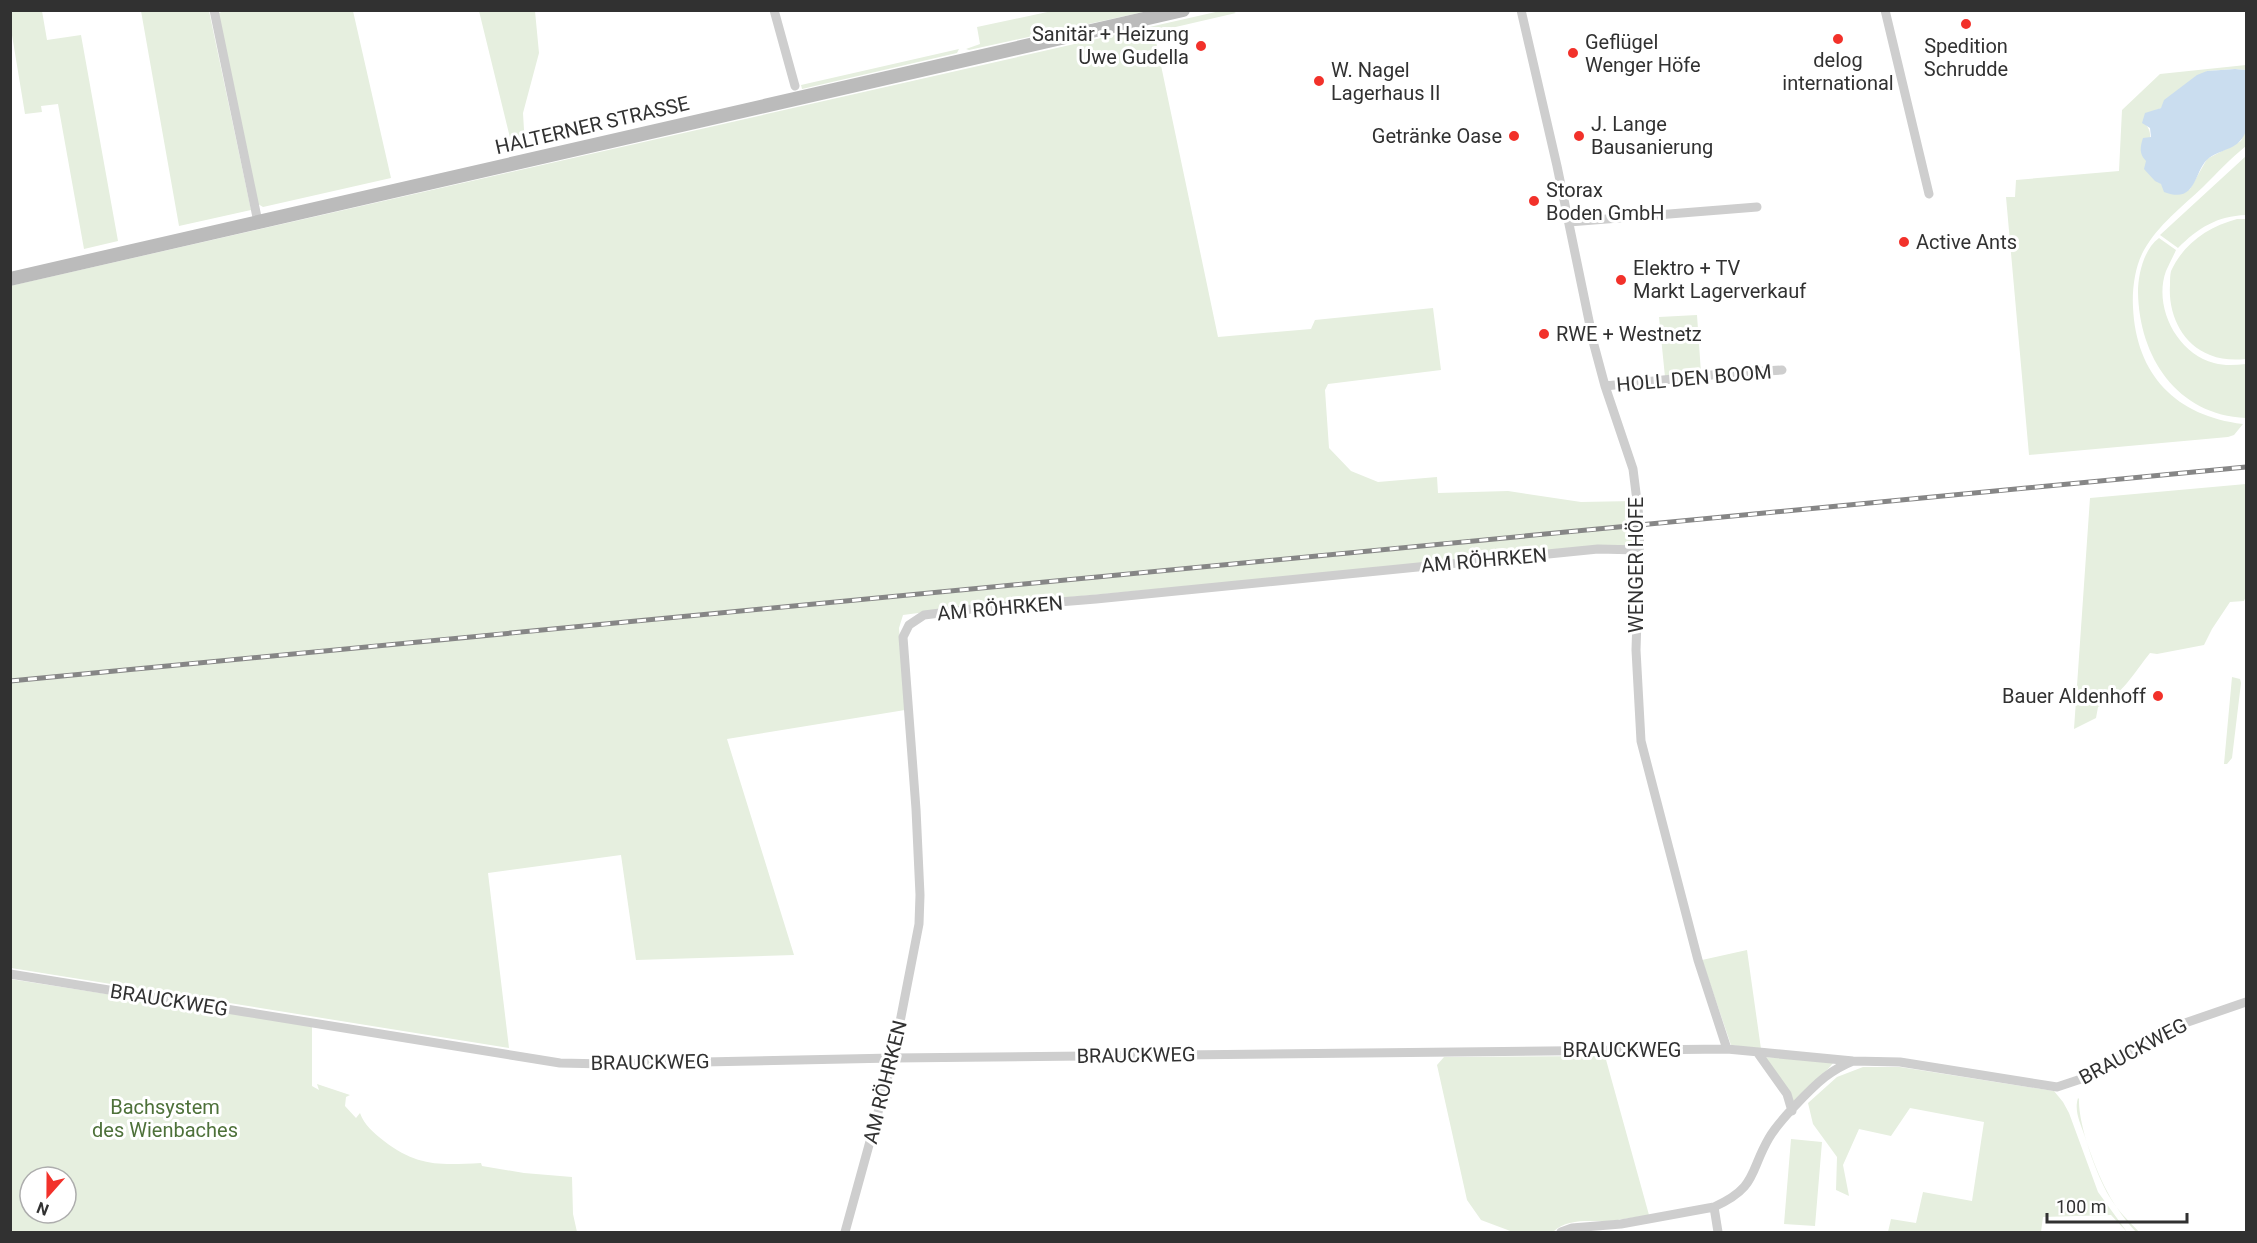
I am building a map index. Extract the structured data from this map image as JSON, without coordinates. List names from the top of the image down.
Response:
{
  "streets": {
    "main road": ["HALTERNER STRASSE"],
    "street": [
      "HOLL DEN BOOM",
      "AM RÖHRKEN",
      "WENGER HÖFE",
      "BRAUCKWEG"
    ]
  },
  "crossings": [
    ["HOLL DEN BOOM", "WENGER HÖFE"],
    ["AM RÖHRKEN", "WENGER HÖFE"],
    ["AM RÖHRKEN", "BRAUCKWEG"],
    ["WENGER HÖFE", "BRAUCKWEG"]
  ],
  "parks": ["Bachsystem des Wienbaches"],
  "places": [
    "Spedition Schrudde",
    "delog international",
    "Sanitär + Heizung Uwe Gudella",
    "Geflügel Wenger Höfe",
    "W. Nagel Lagerhaus II",
    "Getränke Oase",
    "J. Lange Bausanierung",
    "Storax Boden GmbH",
    "Active Ants",
    "Elektro + TV Markt Lagerverkauf",
    "RWE + Westnetz",
    "Bauer Aldenhoff"
  ],
  "scale_bar": "100 m",
  "north": "bottom"
}
